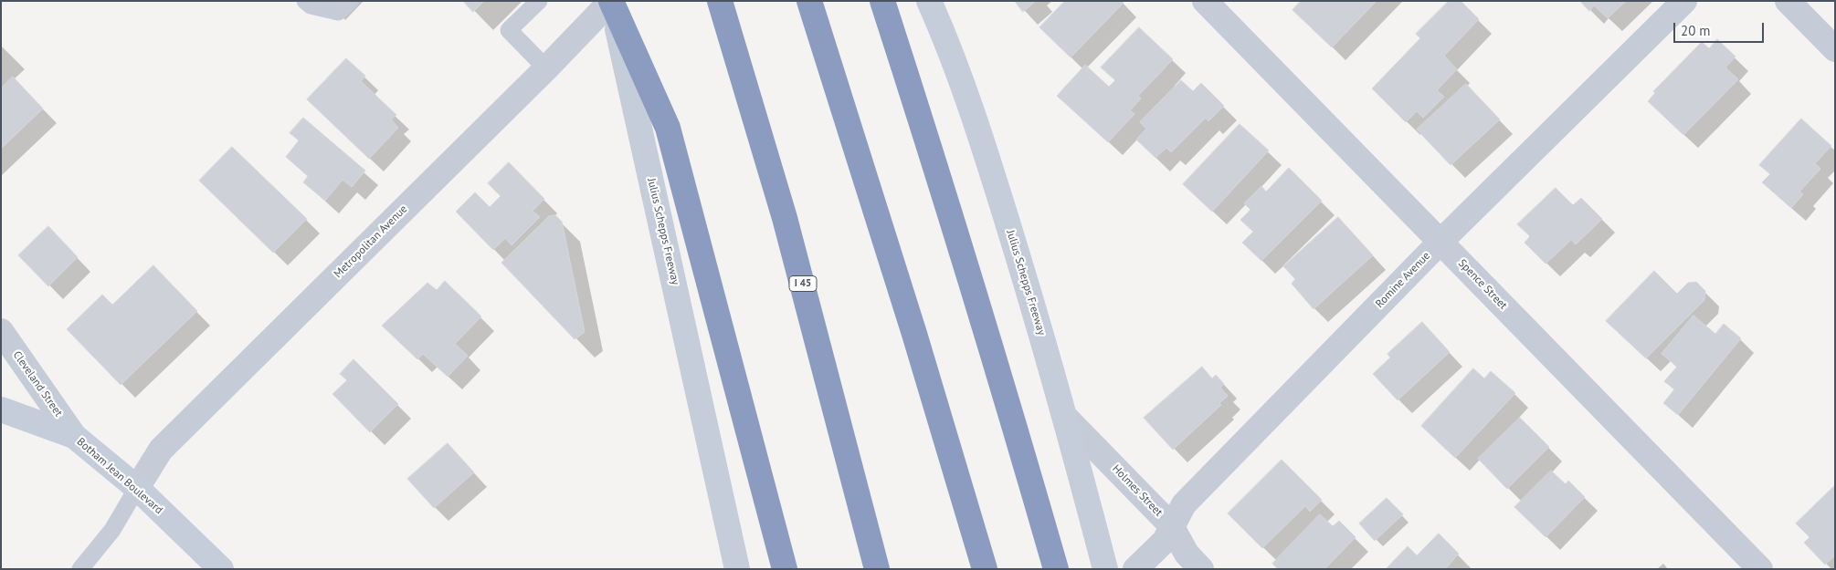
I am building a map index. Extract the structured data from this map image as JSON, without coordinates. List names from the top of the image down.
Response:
{
  "streets": {
    "highway": ["I 45"],
    "main road": ["Julius Schepps Freeway", "Botham Jean Boulevard"],
    "street": [
      "Metropolitan Avenue",
      "Romine Avenue",
      "Spence Street",
      "Cleveland Street",
      "Holmes Street"
    ]
  },
  "crossings": [
    ["Julius Schepps Freeway", "Metropolitan Avenue"],
    ["Julius Schepps Freeway", "Holmes Street"],
    ["Metropolitan Avenue", "Botham Jean Boulevard"],
    ["Romine Avenue", "Spence Street"],
    ["Romine Avenue", "Holmes Street"],
    ["Cleveland Street", "Botham Jean Boulevard"]
  ],
  "scale_bar": "20 m"
}
